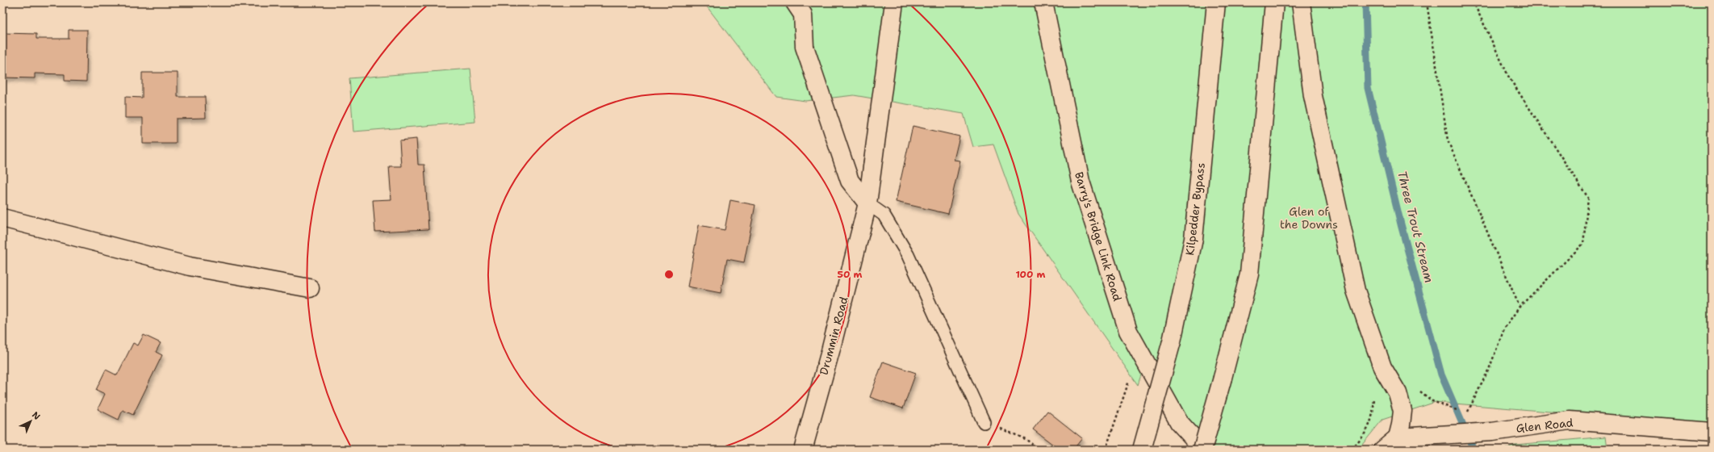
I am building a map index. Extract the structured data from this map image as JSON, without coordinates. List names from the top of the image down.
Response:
{
  "streets": {
    "main road": [
      "Kilpedder Bypass",
      "Barry's Bridge Link Road",
      "Drummin Road",
      "Glen Road"
    ]
  },
  "water": ["Three Trout Stream"],
  "parks": ["Glen of the Downs"],
  "north": "top right",
  "rings": ["50 m", "100 m"]
}
